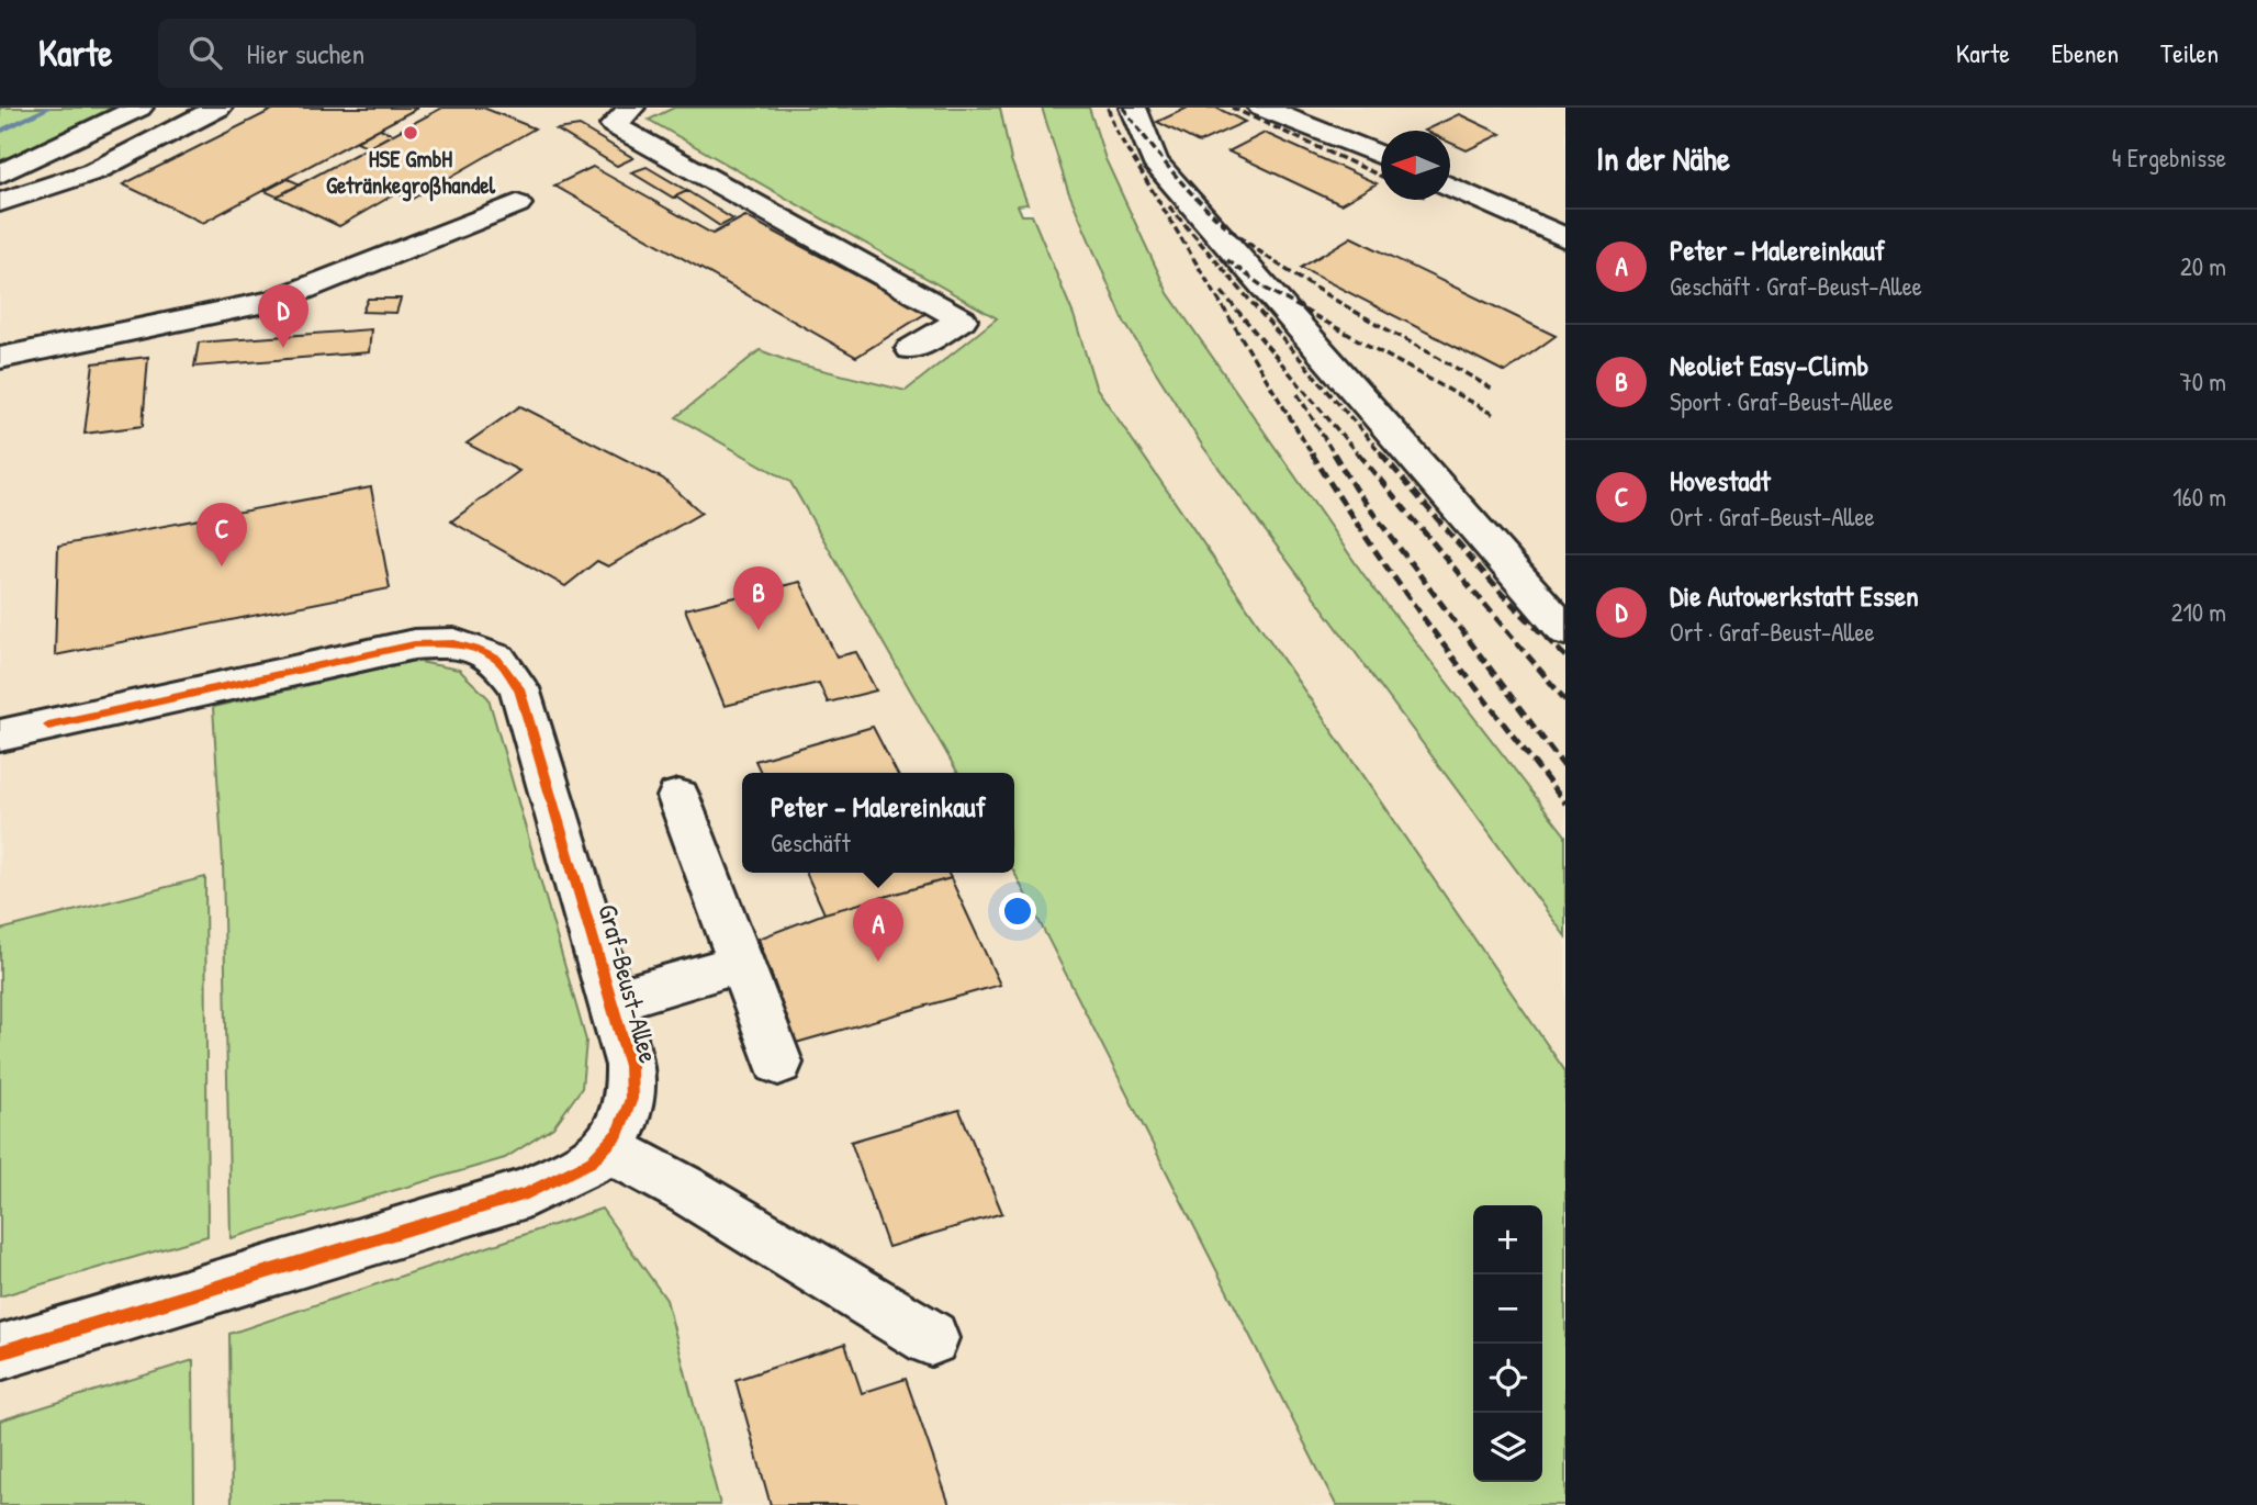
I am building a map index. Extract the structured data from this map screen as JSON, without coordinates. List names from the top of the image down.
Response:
{
  "streets": {
    "street": ["Graf-Beust-Allee"]
  },
  "places": ["HSE GmbH Getränkegroßhandel"],
  "north": "left",
  "page": {
    "header": "Karte",
    "search": "Hier suchen",
    "nav": ["Karte", "Ebenen", "Teilen"],
    "heading": ["In der Nähe", "4 Ergebnisse"],
    "list": [
      {
        "mark": "A",
        "name": "Peter - Malereinkauf",
        "note": "Geschäft · Graf-Beust-Allee",
        "value": "20 m"
      },
      {
        "mark": "B",
        "name": "Neoliet Easy-Climb",
        "note": "Sport · Graf-Beust-Allee",
        "value": "70 m"
      },
      {
        "mark": "C",
        "name": "Hovestadt",
        "note": "Ort · Graf-Beust-Allee",
        "value": "160 m"
      },
      {
        "mark": "D",
        "name": "Die Autowerkstatt Essen",
        "note": "Ort · Graf-Beust-Allee",
        "value": "210 m"
      }
    ],
    "pins": [
      "D",
      "C",
      "B",
      "A"
    ],
    "popup": ["Peter - Malereinkauf", "Geschäft"],
    "map_buttons": ["+", "−"]
  }
}
